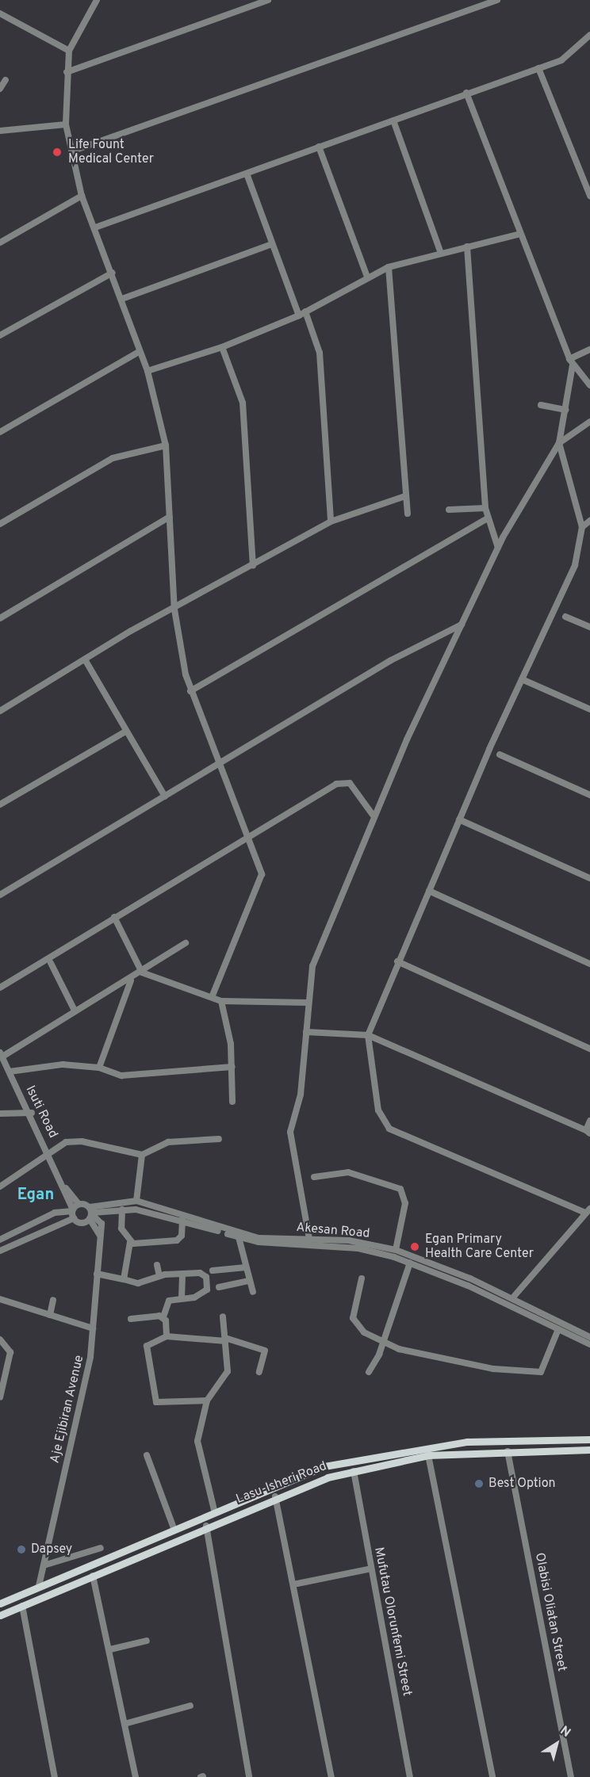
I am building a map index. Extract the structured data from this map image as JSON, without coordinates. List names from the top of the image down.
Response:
{
  "streets": {
    "main road": ["Lasu-Isheri Road"],
    "street": [
      "Isuti Road",
      "Akesan Road",
      "Aje Ejibiran Avenue",
      "Olabisi Oliatan Street",
      "Mufutau Olorunfemi Street"
    ]
  },
  "crossings": [
    ["Akesan Road", "Aje Ejibiran Avenue"],
    ["Aje Ejibiran Avenue", "Lasu-Isheri Road"],
    ["Lasu-Isheri Road", "Olabisi Oliatan Street"],
    ["Lasu-Isheri Road", "Mufutau Olorunfemi Street"]
  ],
  "districts": ["Egan"],
  "places": [
    "Life Fount Medical Center",
    "Egan Primary Health Care Center",
    "Best Option",
    "Dapsey"
  ],
  "north": "top right"
}
